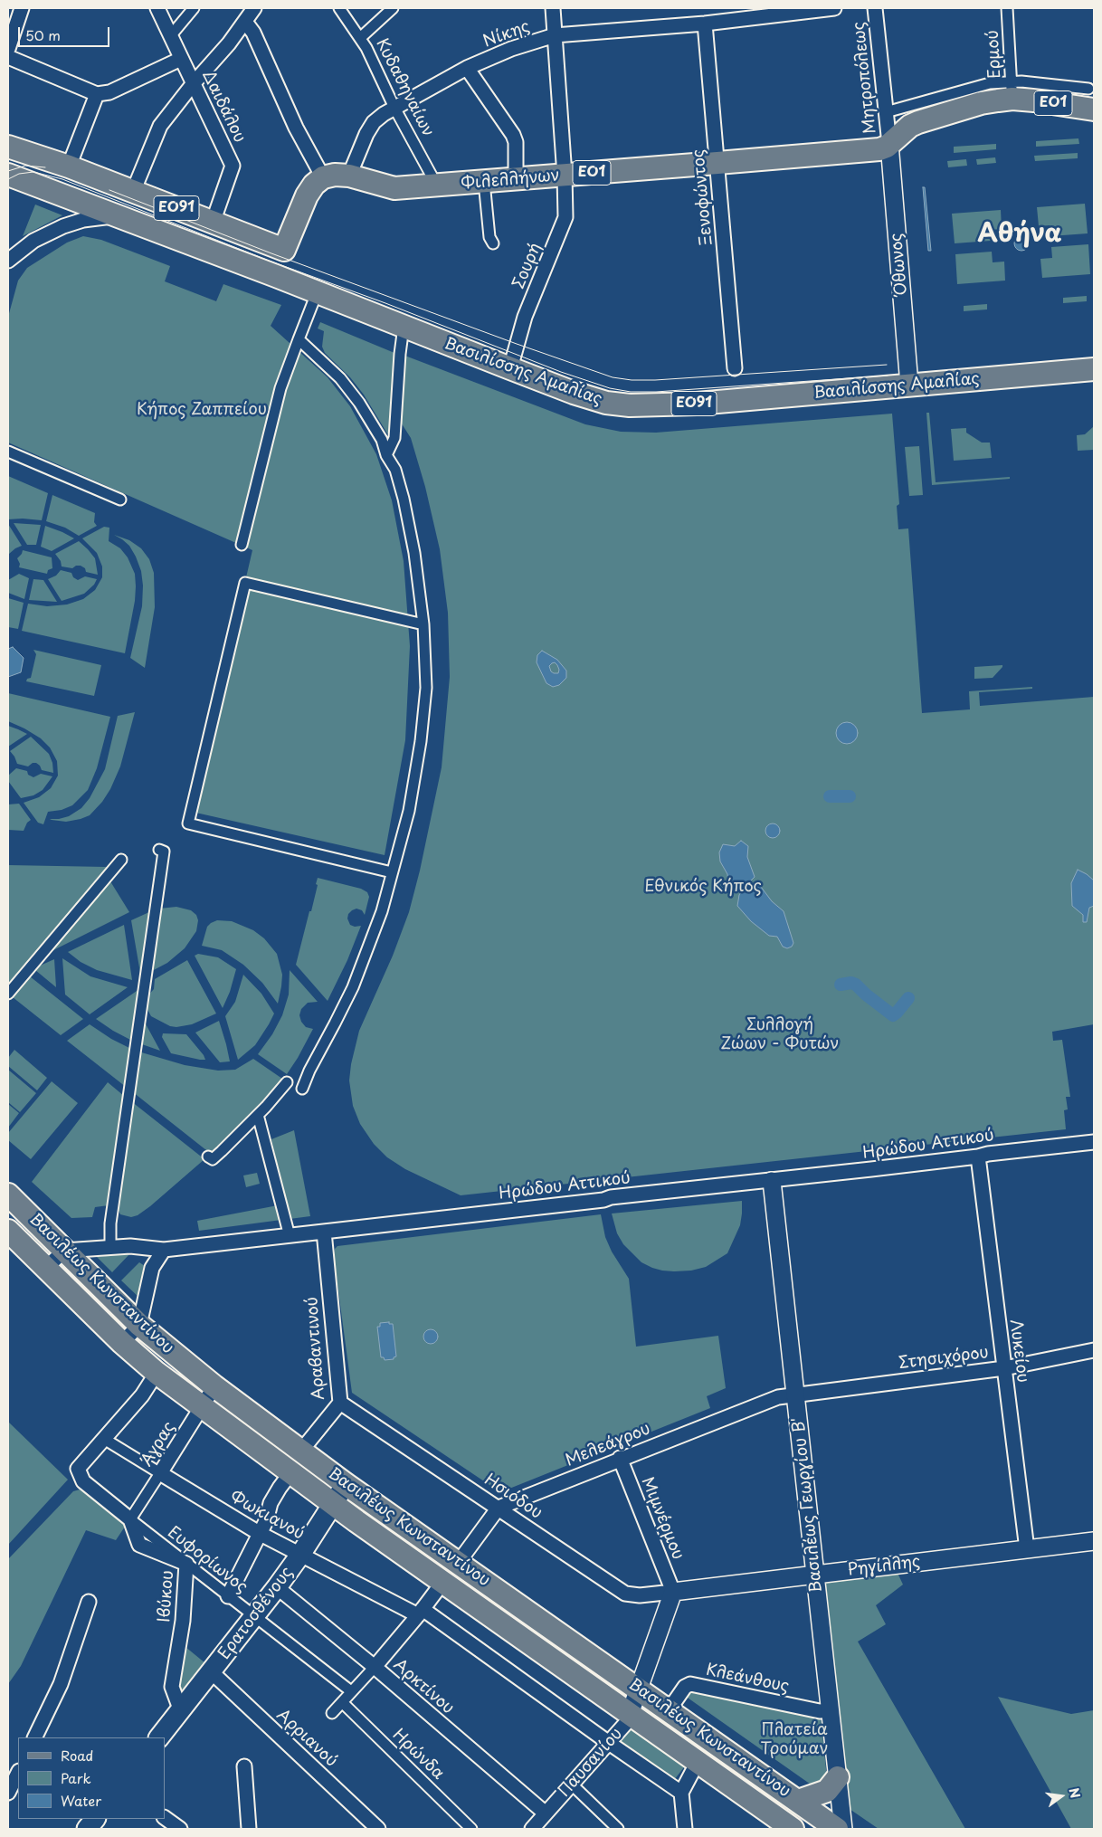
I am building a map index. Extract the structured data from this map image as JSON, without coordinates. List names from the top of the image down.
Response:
{
  "streets": {
    "main road": [
      "ΕΟ1",
      "Φιλελλήνων",
      "ΕΟ91",
      "Βασιλίσσης Αμαλίας",
      "Βασιλέως Κωνσταντίνου",
      "Ερατοσθένους"
    ],
    "street": [
      "Νίκης",
      "Ερμού",
      "Μητροπόλεως",
      "Κυδαθηναίων",
      "Δαιδάλου",
      "Ξενοφώντος",
      "Όθωνος",
      "Σουρή",
      "Ηρώδου Αττικού",
      "Αραβαντινού",
      "Λυκείου",
      "Στησιχόρου",
      "Άγρας",
      "Μελεάγρου",
      "Ησιόδου",
      "Βασιλέως Γεωργίου Β'",
      "Φωκιανού",
      "Μιμνέρμου",
      "Ευφορίωνος",
      "Ρηγίλλης",
      "Ιβύκου",
      "Κλεάνθους",
      "Αρκτίνου",
      "Αρριανού",
      "Ηρώνδα",
      "Παυσανίου"
    ]
  },
  "crossings": [
    ["Νίκης", "Κυδαθηναίων"],
    ["Νίκης", "Φιλελλήνων"],
    ["Νίκης", "Ξενοφώντος"],
    ["Νίκης", "Σουρή"],
    ["Ερμού", "ΕΟ1"],
    ["Μητροπόλεως", "ΕΟ1"],
    ["Μητροπόλεως", "Φιλελλήνων"],
    ["Μητροπόλεως", "Όθωνος"],
    ["Κυδαθηναίων", "Φιλελλήνων"],
    ["ΕΟ1", "Φιλελλήνων"],
    ["ΕΟ1", "Όθωνος"],
    ["Δαιδάλου", "ΕΟ91"],
    ["Φιλελλήνων", "Ξενοφώντος"],
    ["Φιλελλήνων", "ΕΟ91"],
    ["Φιλελλήνων", "Όθωνος"],
    ["Φιλελλήνων", "Σουρή"],
    ["Όθωνος", "Βασιλίσσης Αμαλίας"],
    ["Σουρή", "Βασιλίσσης Αμαλίας"],
    ["Ηρώδου Αττικού", "Βασιλέως Κωνσταντίνου"],
    ["Ηρώδου Αττικού", "Αραβαντινού"],
    ["Ηρώδου Αττικού", "Λυκείου"],
    ["Ηρώδου Αττικού", "Βασιλέως Γεωργίου Β'"],
    ["Βασιλέως Κωνσταντίνου", "Αραβαντινού"],
    ["Βασιλέως Κωνσταντίνου", "Άγρας"],
    ["Βασιλέως Κωνσταντίνου", "Ερατοσθένους"],
    ["Βασιλέως Κωνσταντίνου", "Κλεάνθους"],
    ["Βασιλέως Κωνσταντίνου", "Παυσανίου"],
    ["Αραβαντινού", "Ησιόδου"],
    ["Λυκείου", "Στησιχόρου"],
    ["Λυκείου", "Ρηγίλλης"],
    ["Στησιχόρου", "Μελεάγρου"],
    ["Στησιχόρου", "Βασιλέως Γεωργίου Β'"],
    ["Άγρας", "Φωκιανού"],
    ["Άγρας", "Ιβύκου"],
    ["Μελεάγρου", "Ησιόδου"],
    ["Μελεάγρου", "Βασιλέως Γεωργίου Β'"],
    ["Μελεάγρου", "Μιμνέρμου"],
    ["Ησιόδου", "Μιμνέρμου"],
    ["Ησιόδου", "Ρηγίλλης"],
    ["Ησιόδου", "Παυσανίου"],
    ["Βασιλέως Γεωργίου Β'", "Ρηγίλλης"],
    ["Βασιλέως Γεωργίου Β'", "Κλεάνθους"],
    ["Φωκιανού", "Ερατοσθένους"],
    ["Φωκιανού", "Παυσανίου"],
    ["Μιμνέρμου", "Ρηγίλλης"],
    ["Μιμνέρμου", "Παυσανίου"],
    ["Ευφορίωνος", "Ιβύκου"],
    ["Ευφορίωνος", "Ερατοσθένους"],
    ["Ρηγίλλης", "Παυσανίου"],
    ["Ιβύκου", "Ερατοσθένους"],
    ["Ερατοσθένους", "Αρκτίνου"],
    ["Ερατοσθένους", "Αρριανού"],
    ["Αρκτίνου", "Παυσανίου"]
  ],
  "districts": ["Αθήνα"],
  "parks": [
    "Κήπος Ζαππείου",
    "Εθνικός Κήπος",
    "Συλλογή Ζώων - Φυτών",
    "Πλατεία Τρούμαν"
  ],
  "legend": ["Road", "Park", "Water"],
  "scale_bar": "50 m",
  "north": "right"
}
